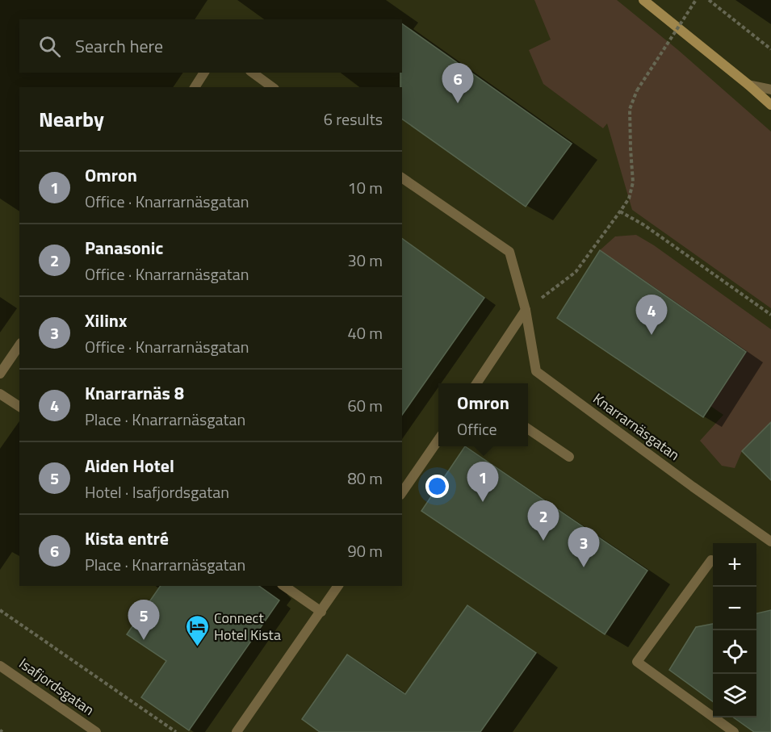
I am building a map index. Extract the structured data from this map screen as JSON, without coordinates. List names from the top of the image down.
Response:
{
  "streets": {
    "street": ["Knarrarnäsgatan", "Isafjordsgatan"]
  },
  "places": {
    "hotel": ["Connect Hotel Kista"]
  },
  "page": {
    "search": "Search here",
    "pins": [
      "6",
      "4",
      "1",
      "2",
      "3",
      "5"
    ],
    "heading": ["Nearby", "6 results"],
    "list": [
      {
        "mark": "1",
        "name": "Omron",
        "note": "Office · Knarrarnäsgatan",
        "value": "10 m"
      },
      {
        "mark": "2",
        "name": "Panasonic",
        "note": "Office · Knarrarnäsgatan",
        "value": "30 m"
      },
      {
        "mark": "3",
        "name": "Xilinx",
        "note": "Office · Knarrarnäsgatan",
        "value": "40 m"
      },
      {
        "mark": "4",
        "name": "Knarrarnäs 8",
        "note": "Place · Knarrarnäsgatan",
        "value": "60 m"
      },
      {
        "mark": "5",
        "name": "Aiden Hotel",
        "note": "Hotel · Isafjordsgatan",
        "value": "80 m"
      },
      {
        "mark": "6",
        "name": "Kista entré",
        "note": "Place · Knarrarnäsgatan",
        "value": "90 m"
      }
    ],
    "popup": ["Omron", "Office"],
    "map_buttons": ["+", "−"]
  }
}
